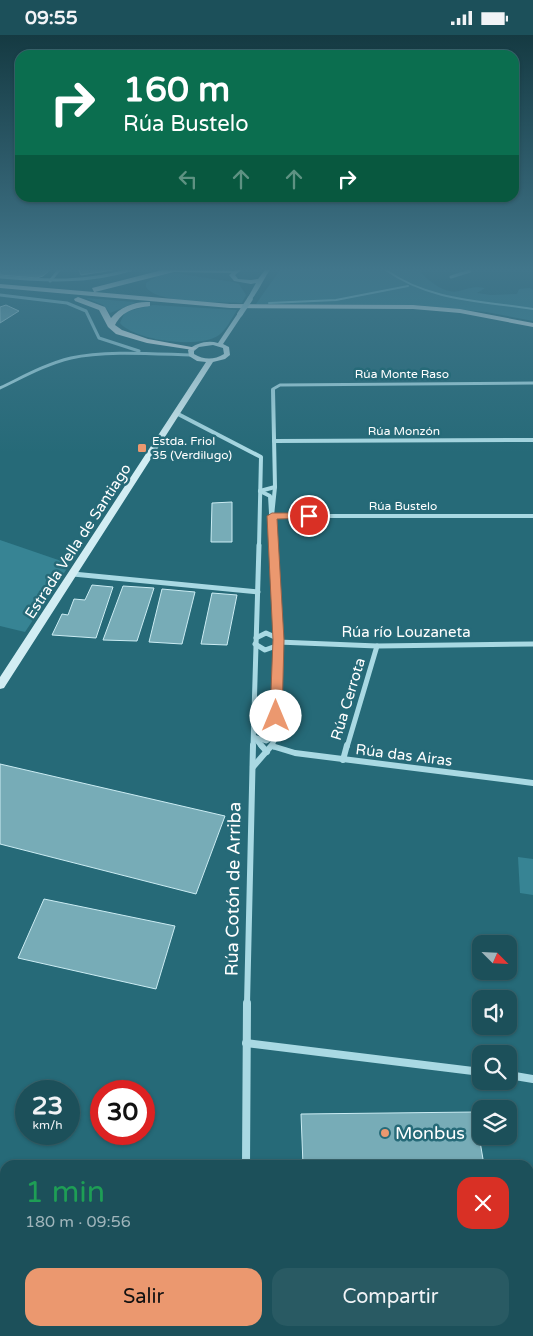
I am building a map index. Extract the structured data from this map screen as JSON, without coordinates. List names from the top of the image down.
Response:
{
  "streets": {
    "main road": ["Estrada Vella de Santiago"],
    "street": [
      "Rúa Monte Raso",
      "Rúa Monzón",
      "Rúa Bustelo",
      "Rúa río Louzaneta",
      "Rúa Cerrota",
      "Rúa das Airas",
      "Rúa Cotón de Arriba"
    ]
  },
  "crossings": [
    ["Rúa Monte Raso", "Rúa Monzón"],
    ["Estrada Vella de Santiago", "Rúa Cotón de Arriba"],
    ["Rúa río Louzaneta", "Rúa Cerrota"],
    ["Rúa río Louzaneta", "Rúa Cotón de Arriba"],
    ["Rúa Cerrota", "Rúa das Airas"]
  ],
  "places": {
    "transit": ["Estda. Friol 35 (Verdilugo)"],
    "other": ["Monbus"]
  },
  "north": "bottom right",
  "page": {
    "status": "09:55",
    "turn": ["160 m", "Rúa Bustelo"],
    "speed": "23 km/h",
    "limit": "30",
    "heading": ["1 min", "180 m · 09:56"],
    "buttons": ["Salir", "Compartir"]
  }
}
